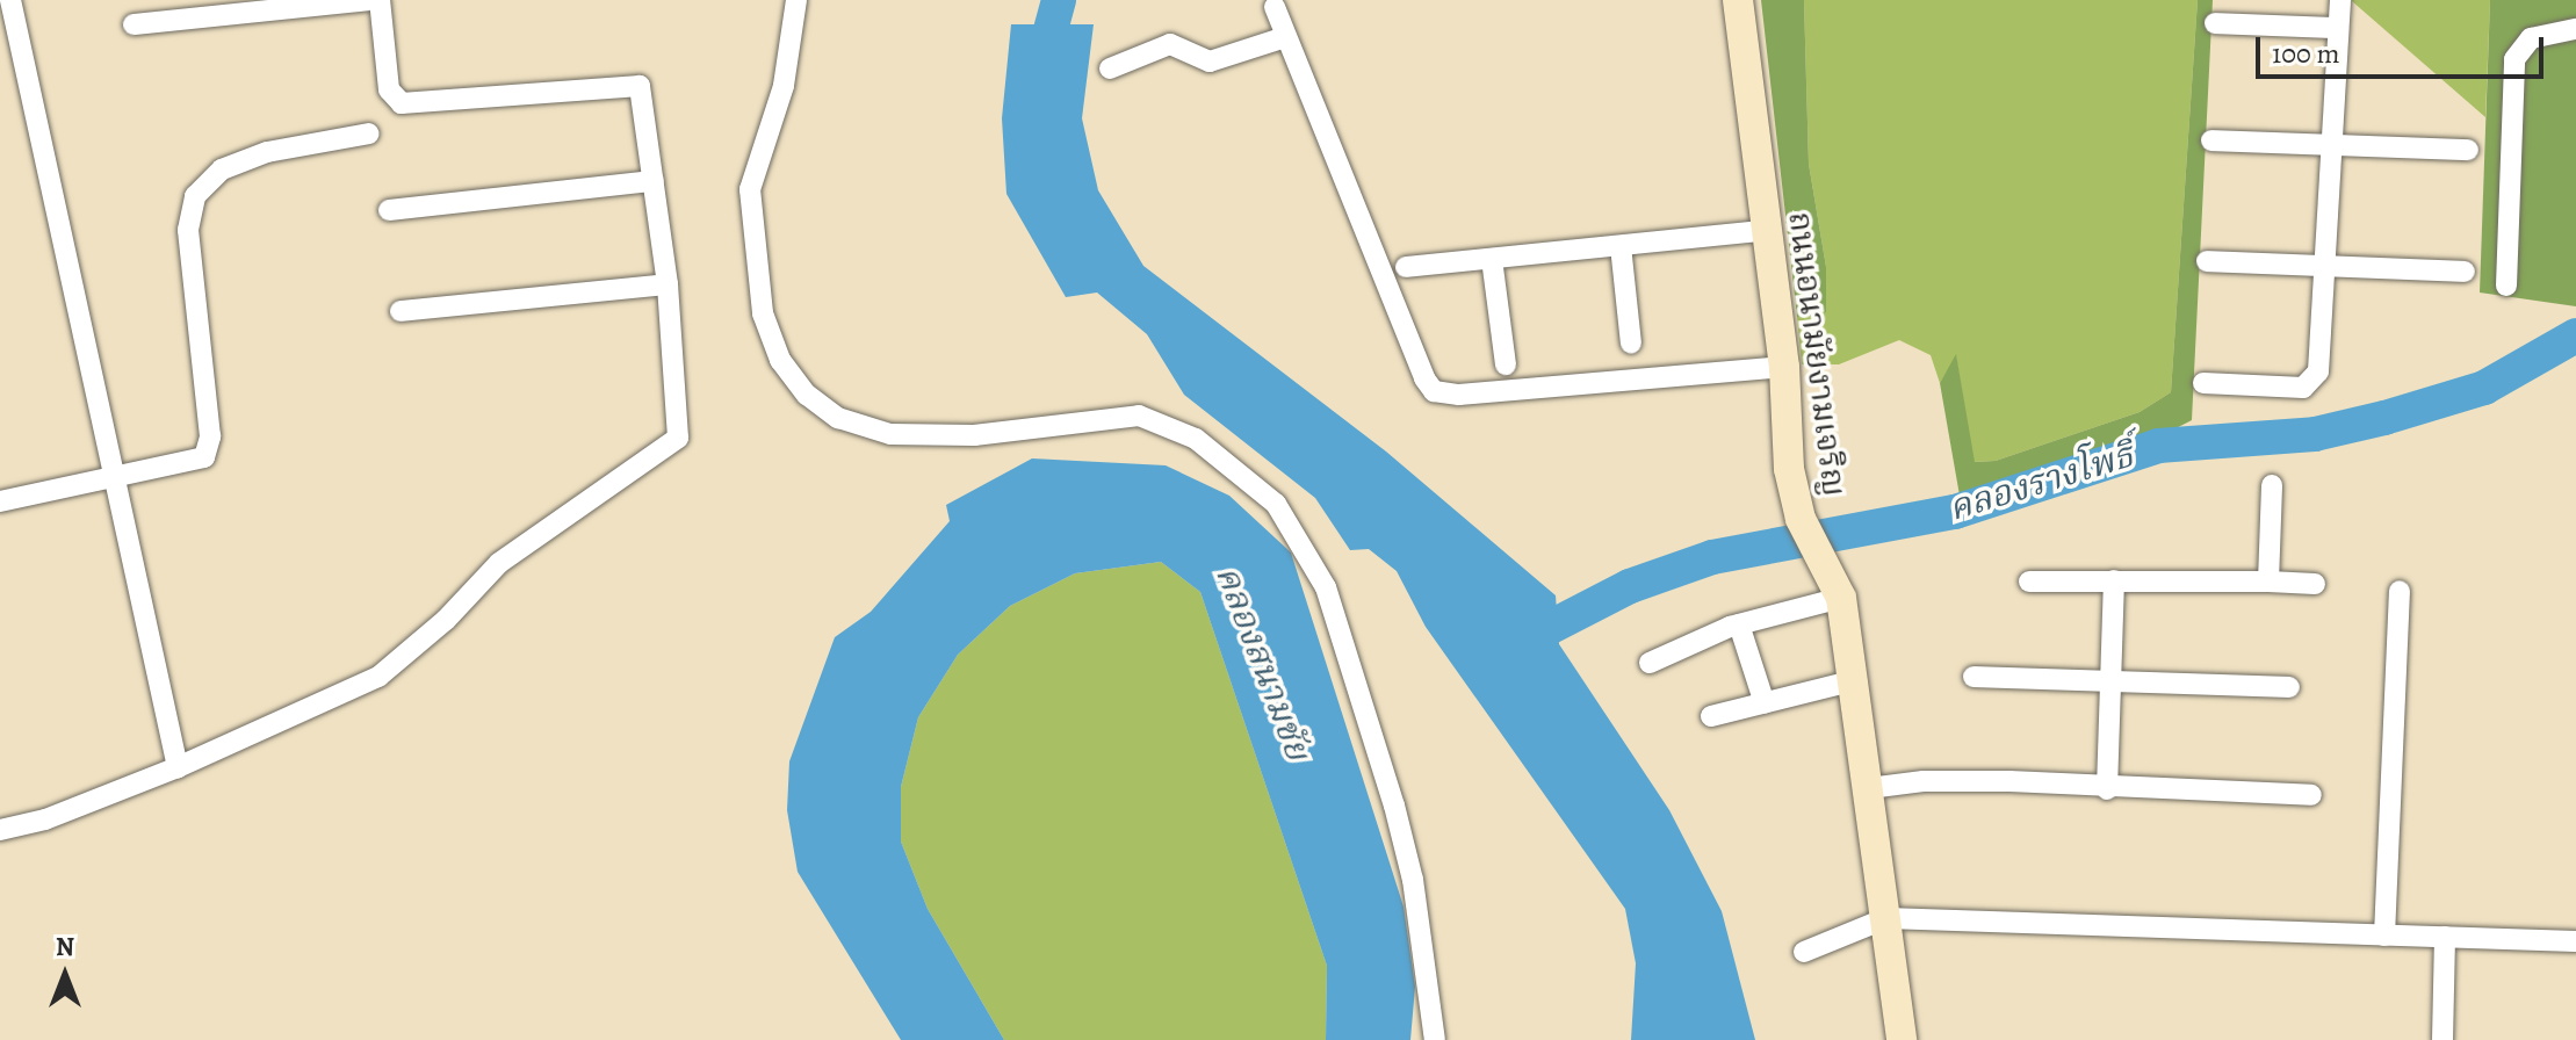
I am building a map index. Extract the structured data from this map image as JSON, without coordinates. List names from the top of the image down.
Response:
{
  "streets": {
    "street": ["ถนนอนามัยงามเจริญ"]
  },
  "water": ["คลองรางโพธิ์", "คลองสนามชัย"],
  "scale_bar": "100 m",
  "north": "top"
}
